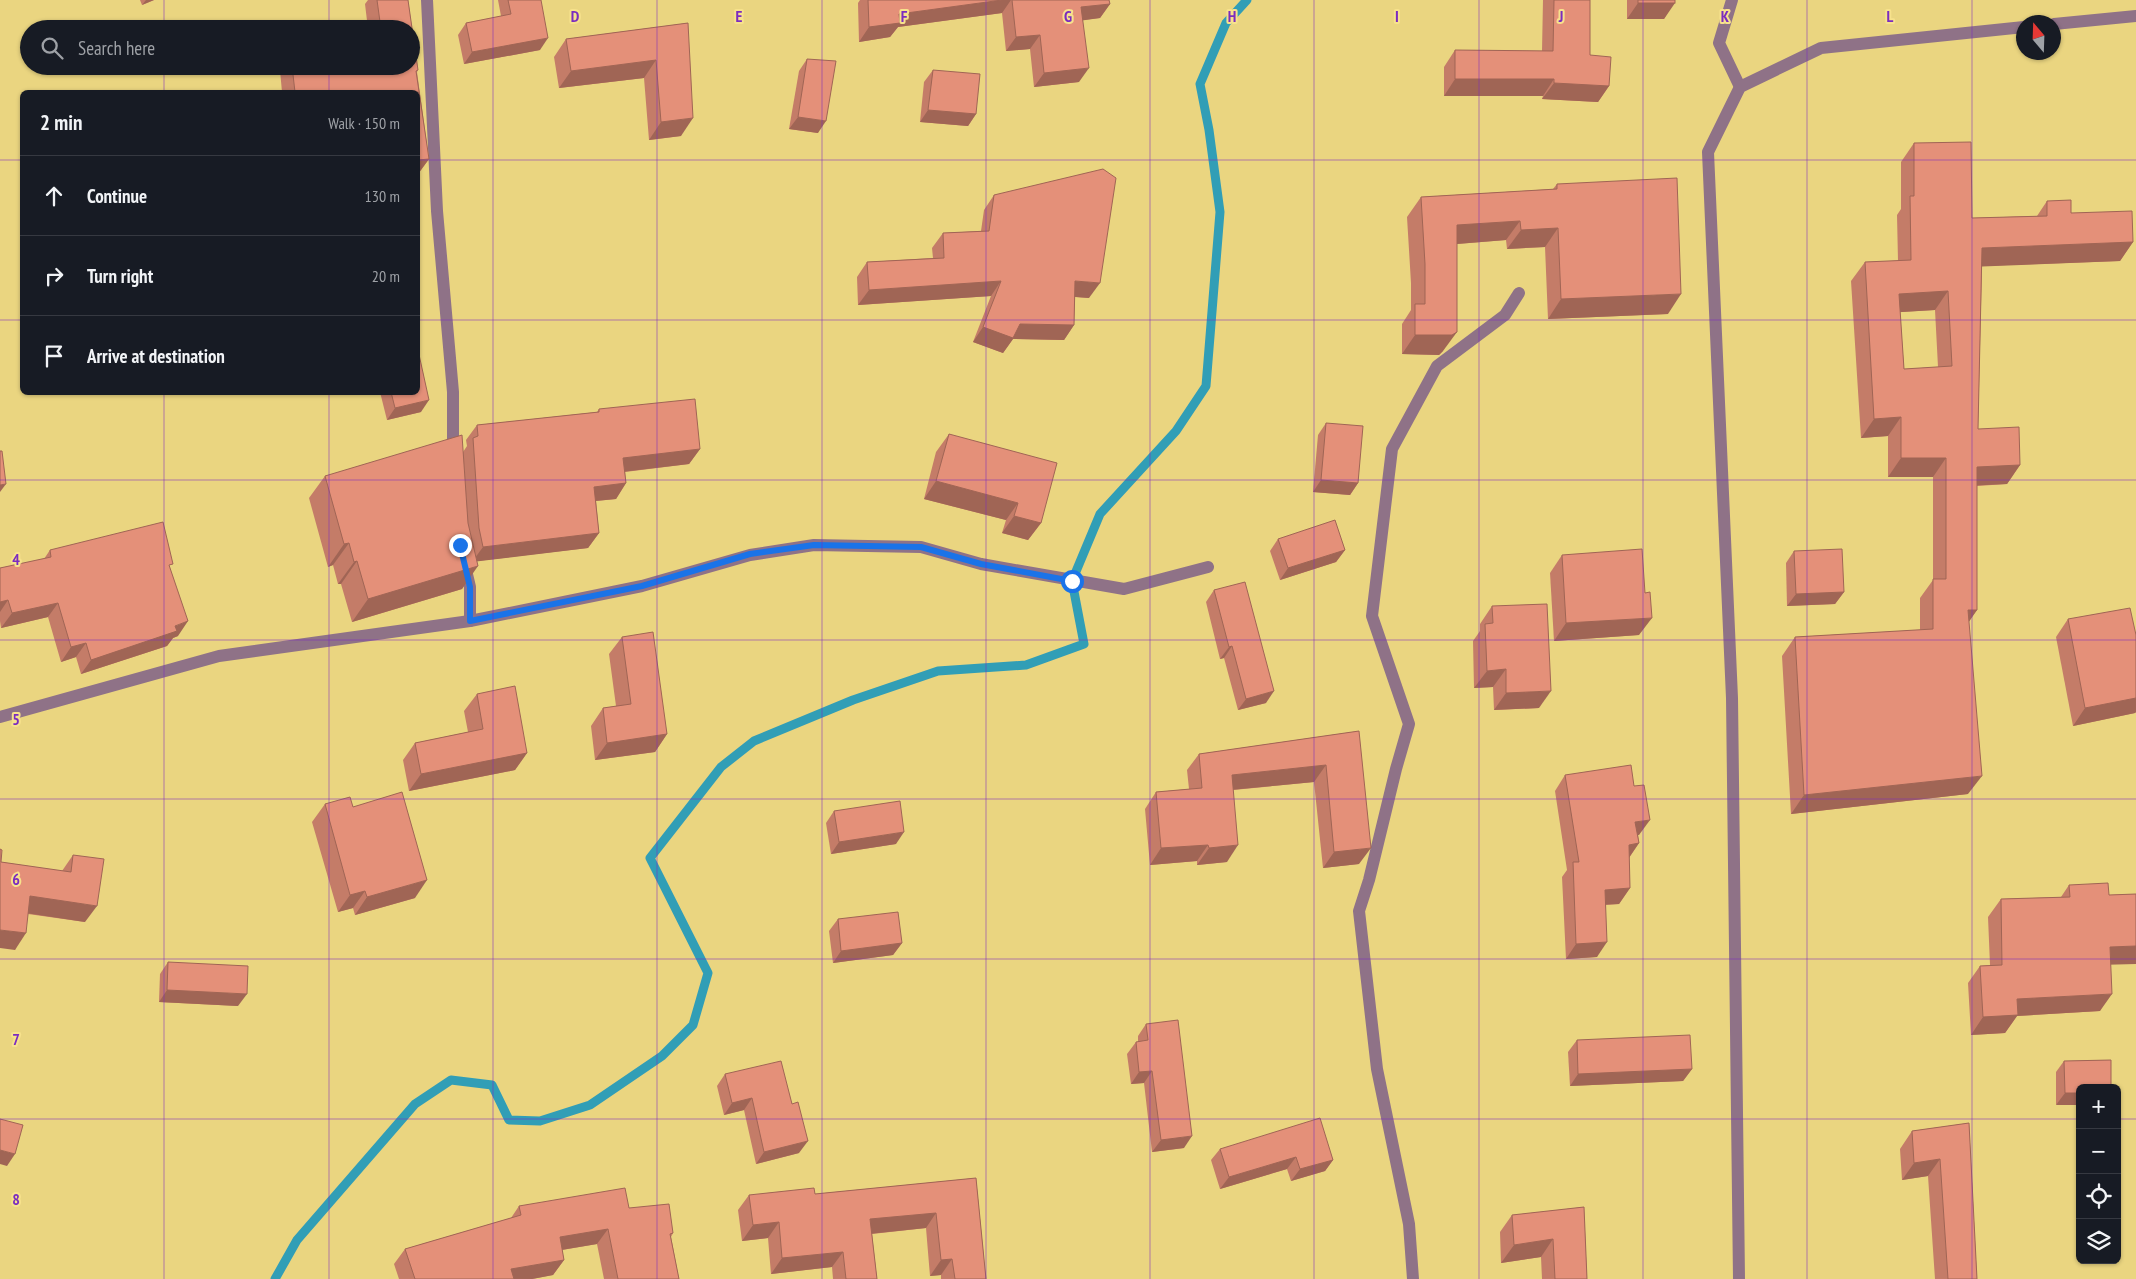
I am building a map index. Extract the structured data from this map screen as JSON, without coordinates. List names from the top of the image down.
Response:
{
  "north": "top",
  "page": {
    "search": "Search here",
    "heading": ["2 min", "Walk · 150 m"],
    "list": [
      ["Continue", "130 m"],
      ["Turn right", "20 m"],
      "Arrive at destination"
    ],
    "map_buttons": ["+", "−"]
  },
  "grid": {
    "columns": [
      "D",
      "E",
      "F",
      "G",
      "H",
      "I",
      "J",
      "K",
      "L"
    ],
    "rows": [
      "4",
      "5",
      "6",
      "7",
      "8"
    ]
  }
}
